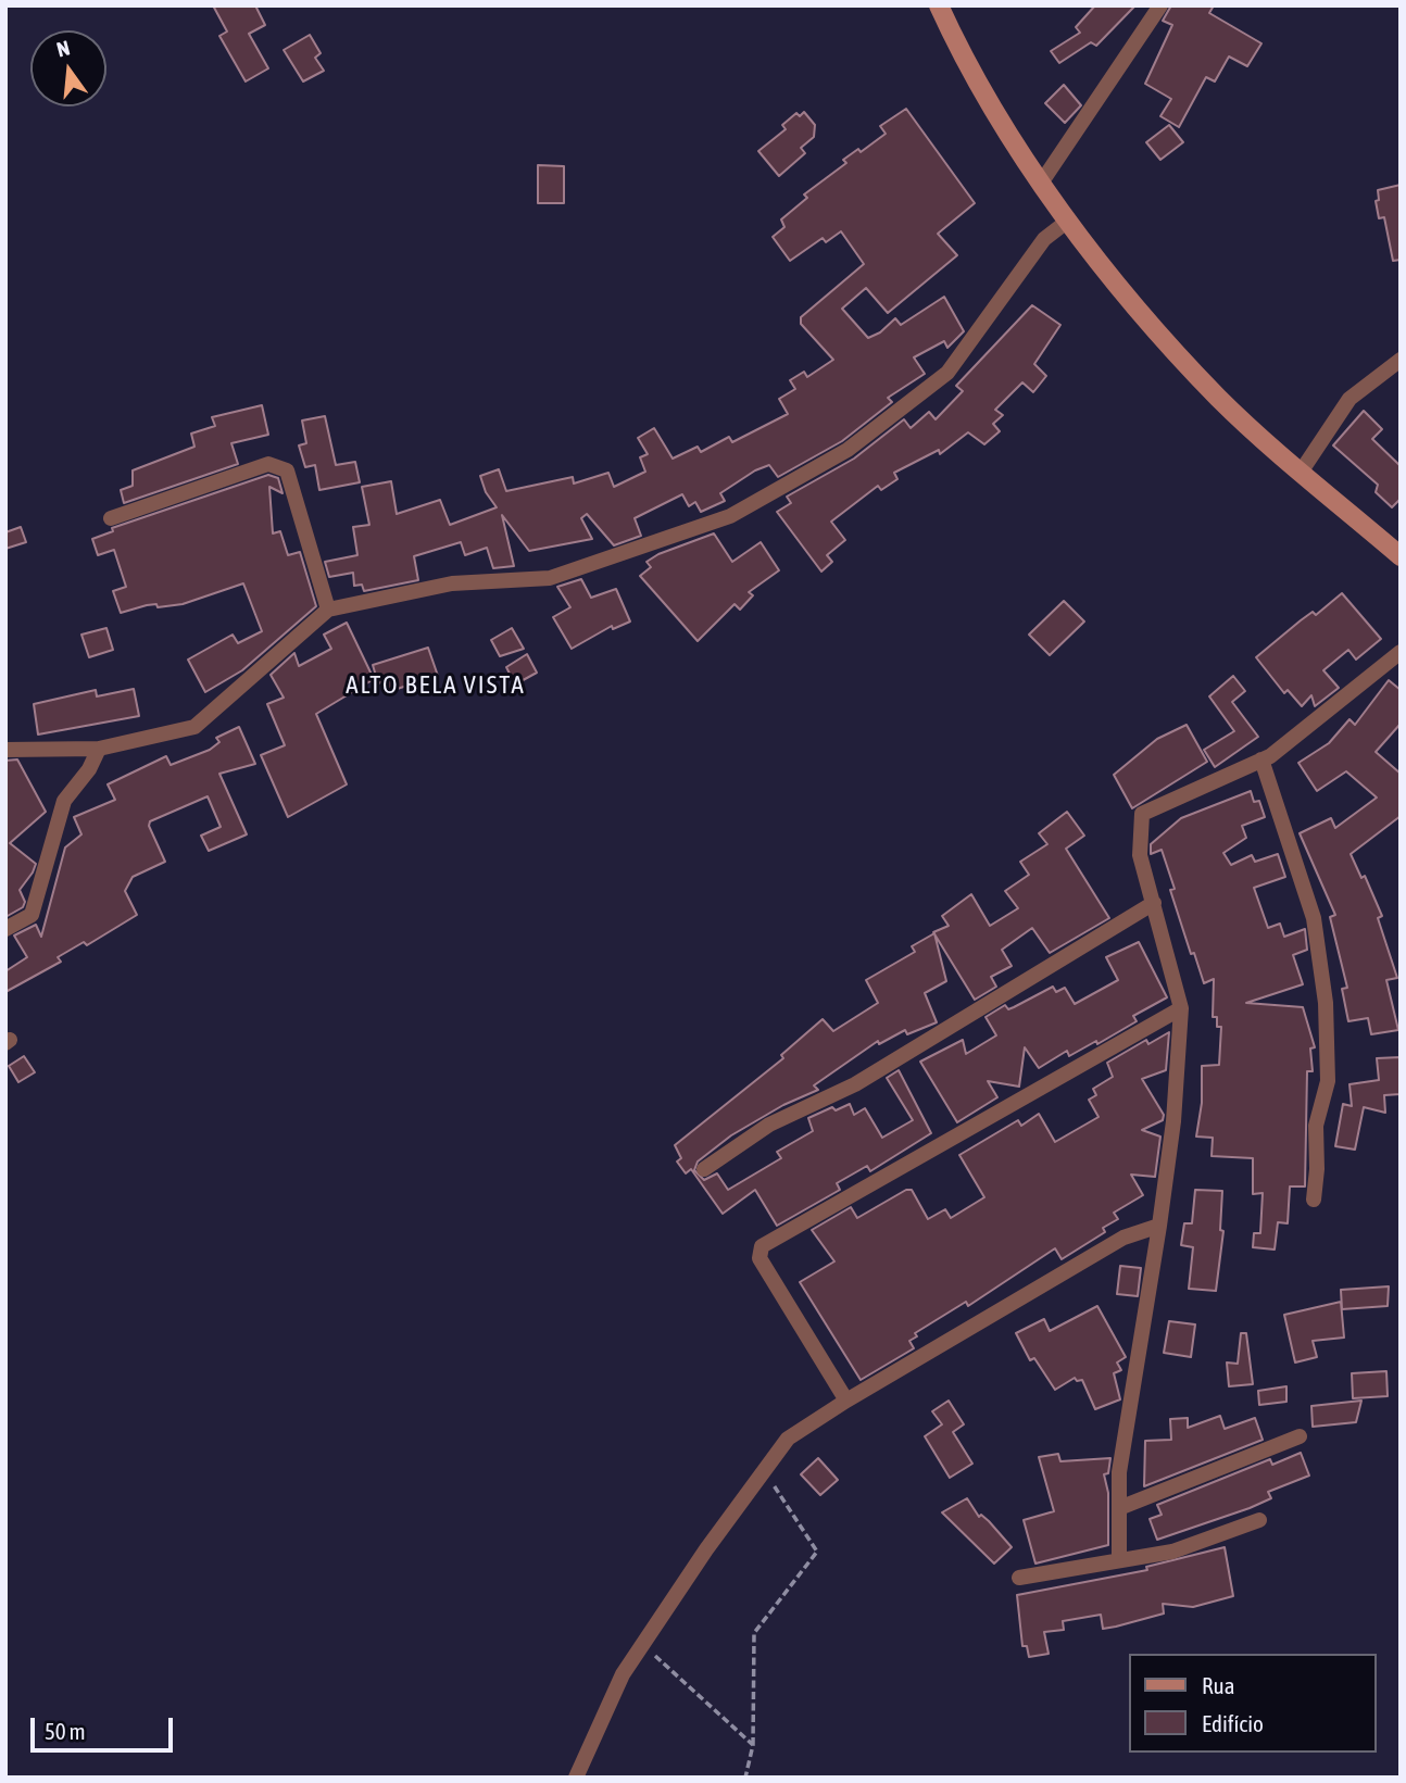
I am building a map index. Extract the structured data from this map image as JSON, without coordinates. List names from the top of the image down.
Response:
{
  "districts": ["ALTO BELA VISTA"],
  "legend": ["Rua", "Edifício"],
  "scale_bar": "50 m",
  "north": "top"
}
